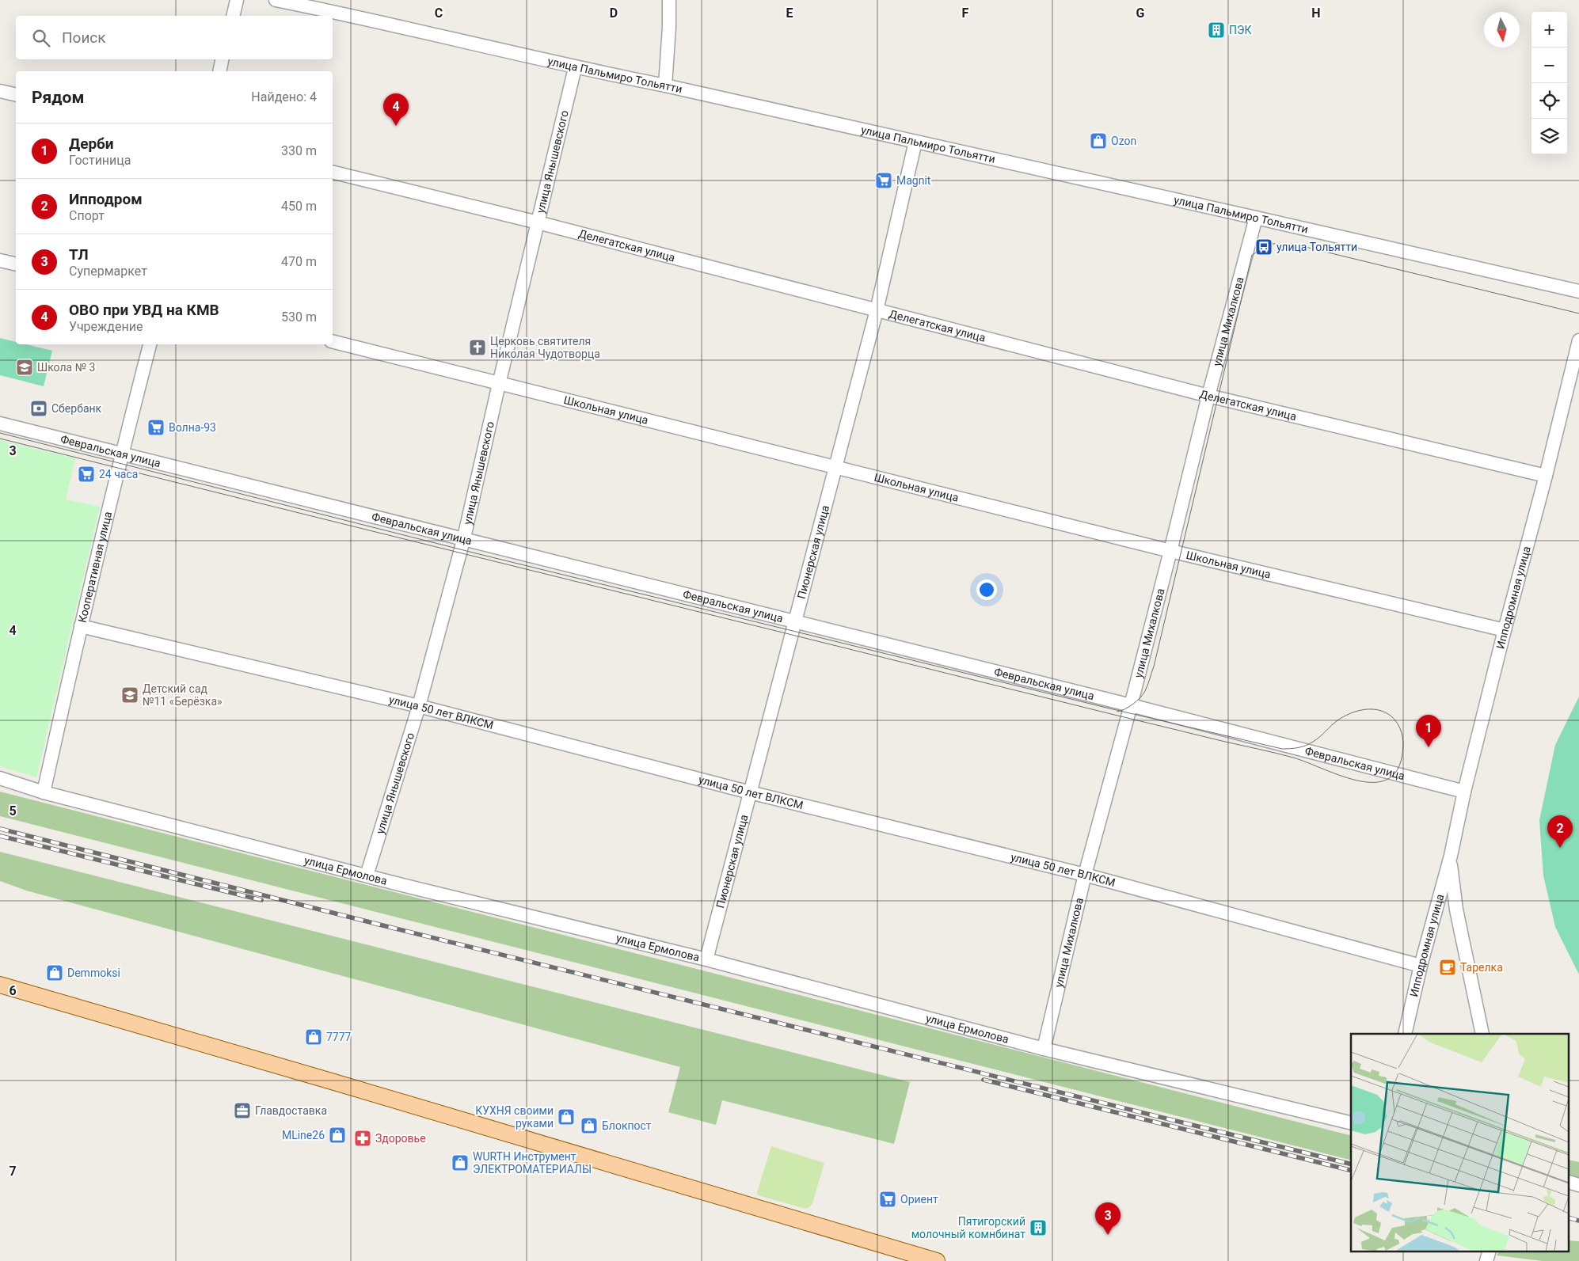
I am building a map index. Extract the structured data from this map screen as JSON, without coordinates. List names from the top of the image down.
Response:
{
  "streets": {
    "street": [
      "улица Пальмиро Тольятти",
      "улица Янышевского",
      "Делегатская улица",
      "улица Михалкова",
      "Школьная улица",
      "Февральская улица",
      "Пионерская улица",
      "Кооперативная улица",
      "Ипподромная улица",
      "улица 50 лет ВЛКСМ",
      "улица Ермолова"
    ]
  },
  "crossings": [
    ["улица Пальмиро Тольятти", "улица Янышевского"],
    ["улица Пальмиро Тольятти", "улица Михалкова"],
    ["улица Пальмиро Тольятти", "Пионерская улица"],
    ["улица Янышевского", "Делегатская улица"],
    ["улица Янышевского", "Школьная улица"],
    ["улица Янышевского", "Февральская улица"],
    ["улица Янышевского", "улица 50 лет ВЛКСМ"],
    ["улица Янышевского", "улица Ермолова"],
    ["Делегатская улица", "улица Михалкова"],
    ["Делегатская улица", "Пионерская улица"],
    ["Делегатская улица", "Ипподромная улица"],
    ["улица Михалкова", "Школьная улица"],
    ["улица Михалкова", "Февральская улица"],
    ["улица Михалкова", "улица 50 лет ВЛКСМ"],
    ["улица Михалкова", "улица Ермолова"],
    ["Школьная улица", "Пионерская улица"],
    ["Школьная улица", "Ипподромная улица"],
    ["Февральская улица", "Пионерская улица"],
    ["Февральская улица", "Кооперативная улица"],
    ["Февральская улица", "Ипподромная улица"],
    ["Пионерская улица", "улица 50 лет ВЛКСМ"],
    ["Пионерская улица", "улица Ермолова"],
    ["Кооперативная улица", "улица 50 лет ВЛКСМ"],
    ["Кооперативная улица", "улица Ермолова"],
    ["Ипподромная улица", "улица 50 лет ВЛКСМ"]
  ],
  "places": {
    "building": ["ПЭК", "Пятигорский молочный комнбинат"],
    "shop": [
      "Ozon",
      "Demmoksi",
      "7777",
      "КУХНЯ своими руками",
      "Блокпост",
      "MLine26",
      "WURTH Инструмент ЭЛЕКТРОМАТЕРИАЛЫ"
    ],
    "supermarket": [
      "Magnit",
      "Волна-93",
      "24 часа",
      "Ориент"
    ],
    "bus stop": ["улица Тольятти"],
    "church": ["Церковь святителя Николая Чудотворца"],
    "school or university": ["Школа № 3", "Детский сад №11 «Берёзка»"],
    "bank": ["Сбербанк"],
    "cafe": ["Тарелка"],
    "office": ["Главдоставка"],
    "pharmacy": ["Здоровье"]
  },
  "north": "bottom",
  "page": {
    "map_buttons": ["+", "−"],
    "search": "Поиск",
    "heading": ["Рядом", "Найдено: 4"],
    "pins": [
      "4",
      "1",
      "2",
      "3"
    ],
    "list": [
      {
        "mark": "1",
        "name": "Дерби",
        "note": "Гостиница",
        "value": "330 m"
      },
      {
        "mark": "2",
        "name": "Ипподpом",
        "note": "Спорт",
        "value": "450 m"
      },
      {
        "mark": "3",
        "name": "ТЛ",
        "note": "Супермаркет",
        "value": "470 m"
      },
      {
        "mark": "4",
        "name": "ОВО при УВД на КМВ",
        "note": "Учреждение",
        "value": "530 m"
      }
    ]
  },
  "grid": {
    "columns": [
      "C",
      "D",
      "E",
      "F",
      "G",
      "H"
    ],
    "rows": [
      "3",
      "4",
      "5",
      "6",
      "7"
    ]
  }
}
